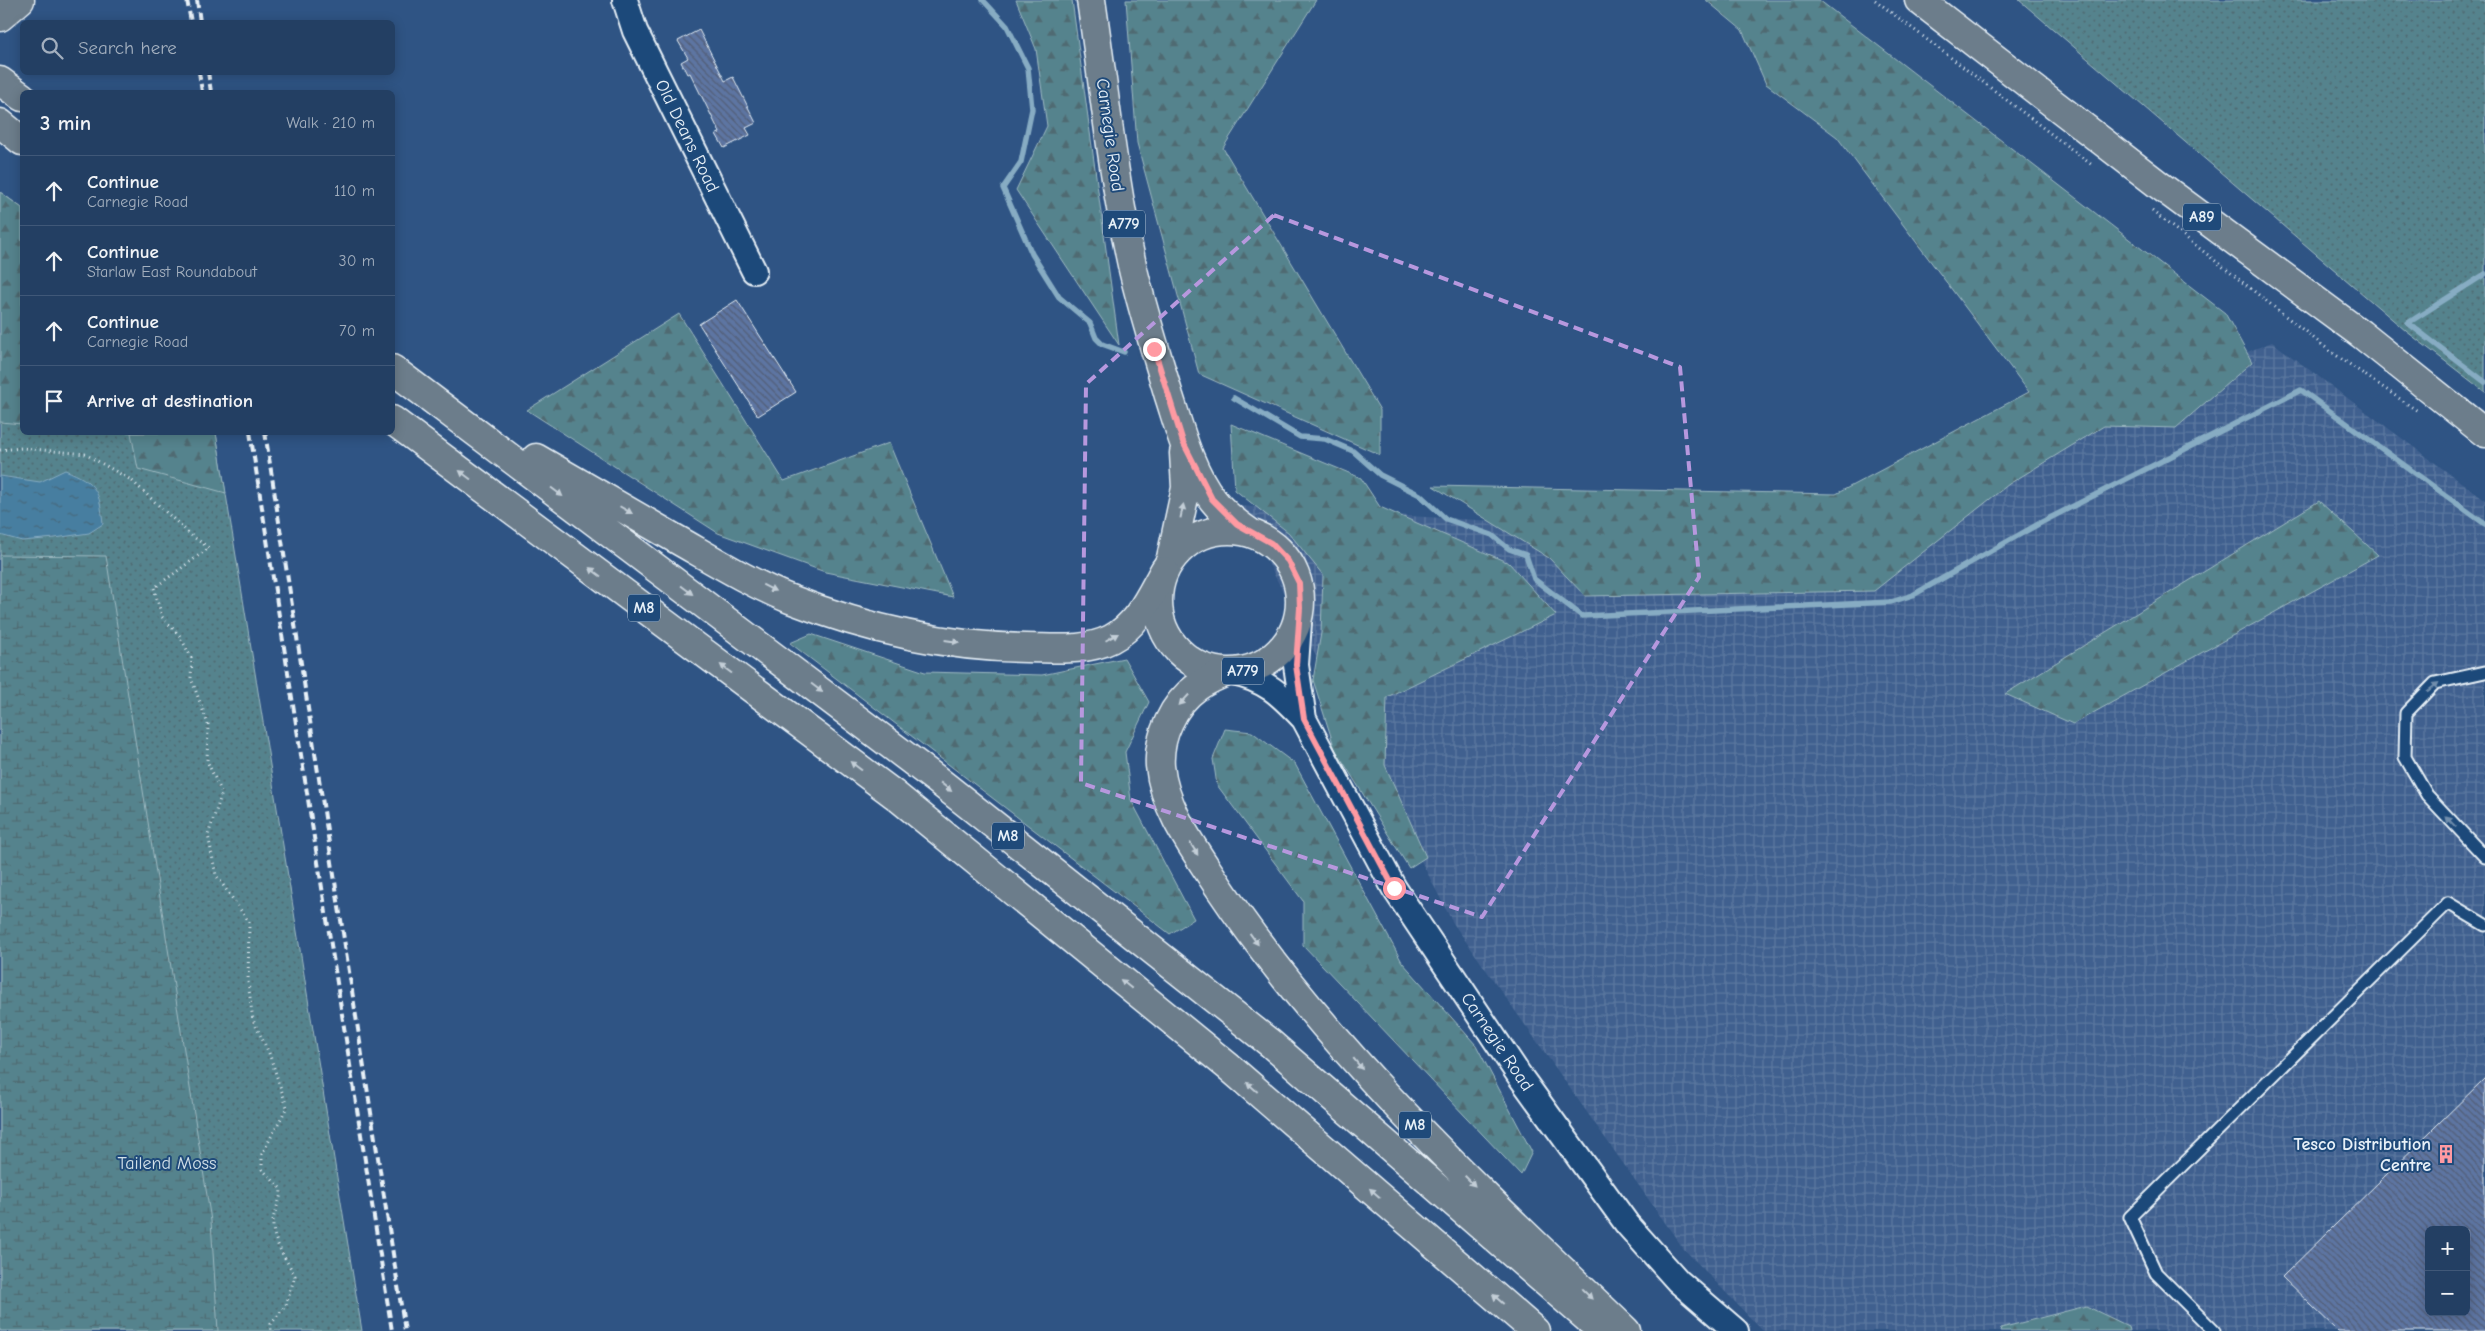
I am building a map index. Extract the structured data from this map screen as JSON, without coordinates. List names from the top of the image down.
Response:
{
  "streets": {
    "main road": [
      "Carnegie Road",
      "A89",
      "A779",
      "M8"
    ],
    "street": ["Old Deans Road"]
  },
  "crossings": [
    ["Carnegie Road", "A779"],
    ["Carnegie Road", "M8"],
    ["A779", "M8"]
  ],
  "parks": ["Tailend Moss"],
  "places": {
    "building": ["Tesco Distribution Centre"]
  },
  "page": {
    "search": "Search here",
    "heading": ["3 min", "Walk · 210 m"],
    "list": [
      ["Continue", "Carnegie Road", "110 m"],
      ["Continue", "Starlaw East Roundabout", "30 m"],
      ["Continue", "Carnegie Road", "70 m"],
      "Arrive at destination"
    ],
    "map_buttons": ["+", "−"]
  }
}
